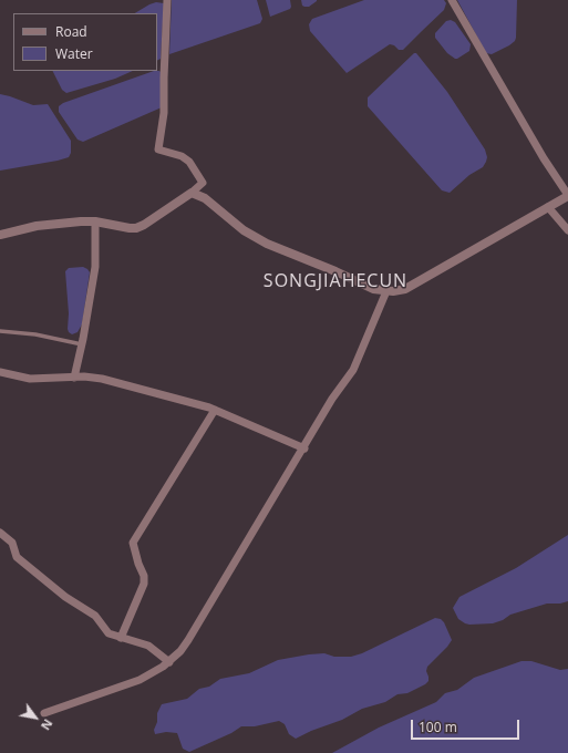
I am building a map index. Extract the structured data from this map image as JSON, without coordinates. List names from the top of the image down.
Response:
{
  "districts": ["SONGJIAHECUN"],
  "legend": ["Road", "Water"],
  "scale_bar": "100 m",
  "north": "bottom right"
}
